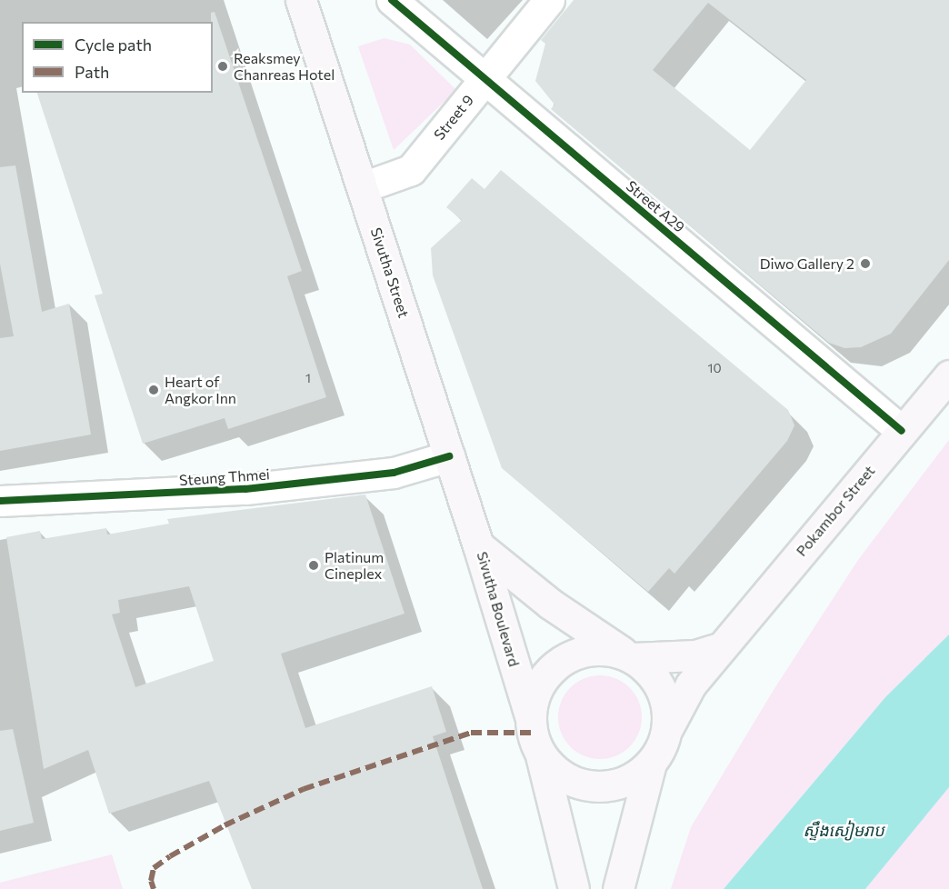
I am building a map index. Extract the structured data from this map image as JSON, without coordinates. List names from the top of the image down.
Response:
{
  "streets": {
    "main road": ["Sivutha Street", "Pokambor Street", "Sivutha Boulevard"],
    "street": ["Street 9", "Street A29", "Steung Thmei"]
  },
  "crossings": [
    ["Street 9", "Street A29"],
    ["Street 9", "Sivutha Street"],
    ["Street A29", "Pokambor Street"],
    ["Sivutha Street", "Steung Thmei"],
    ["Sivutha Street", "Sivutha Boulevard"],
    ["Pokambor Street", "Sivutha Boulevard"]
  ],
  "water": ["ស្ទឹងសៀមរាប"],
  "places": [
    "Reaksmey Chanreas Hotel",
    "Diwo Gallery 2",
    "Heart of Angkor Inn",
    "Platinum Cineplex"
  ],
  "house_numbers": ["10", "1"],
  "legend": ["Cycle path", "Path"]
}
